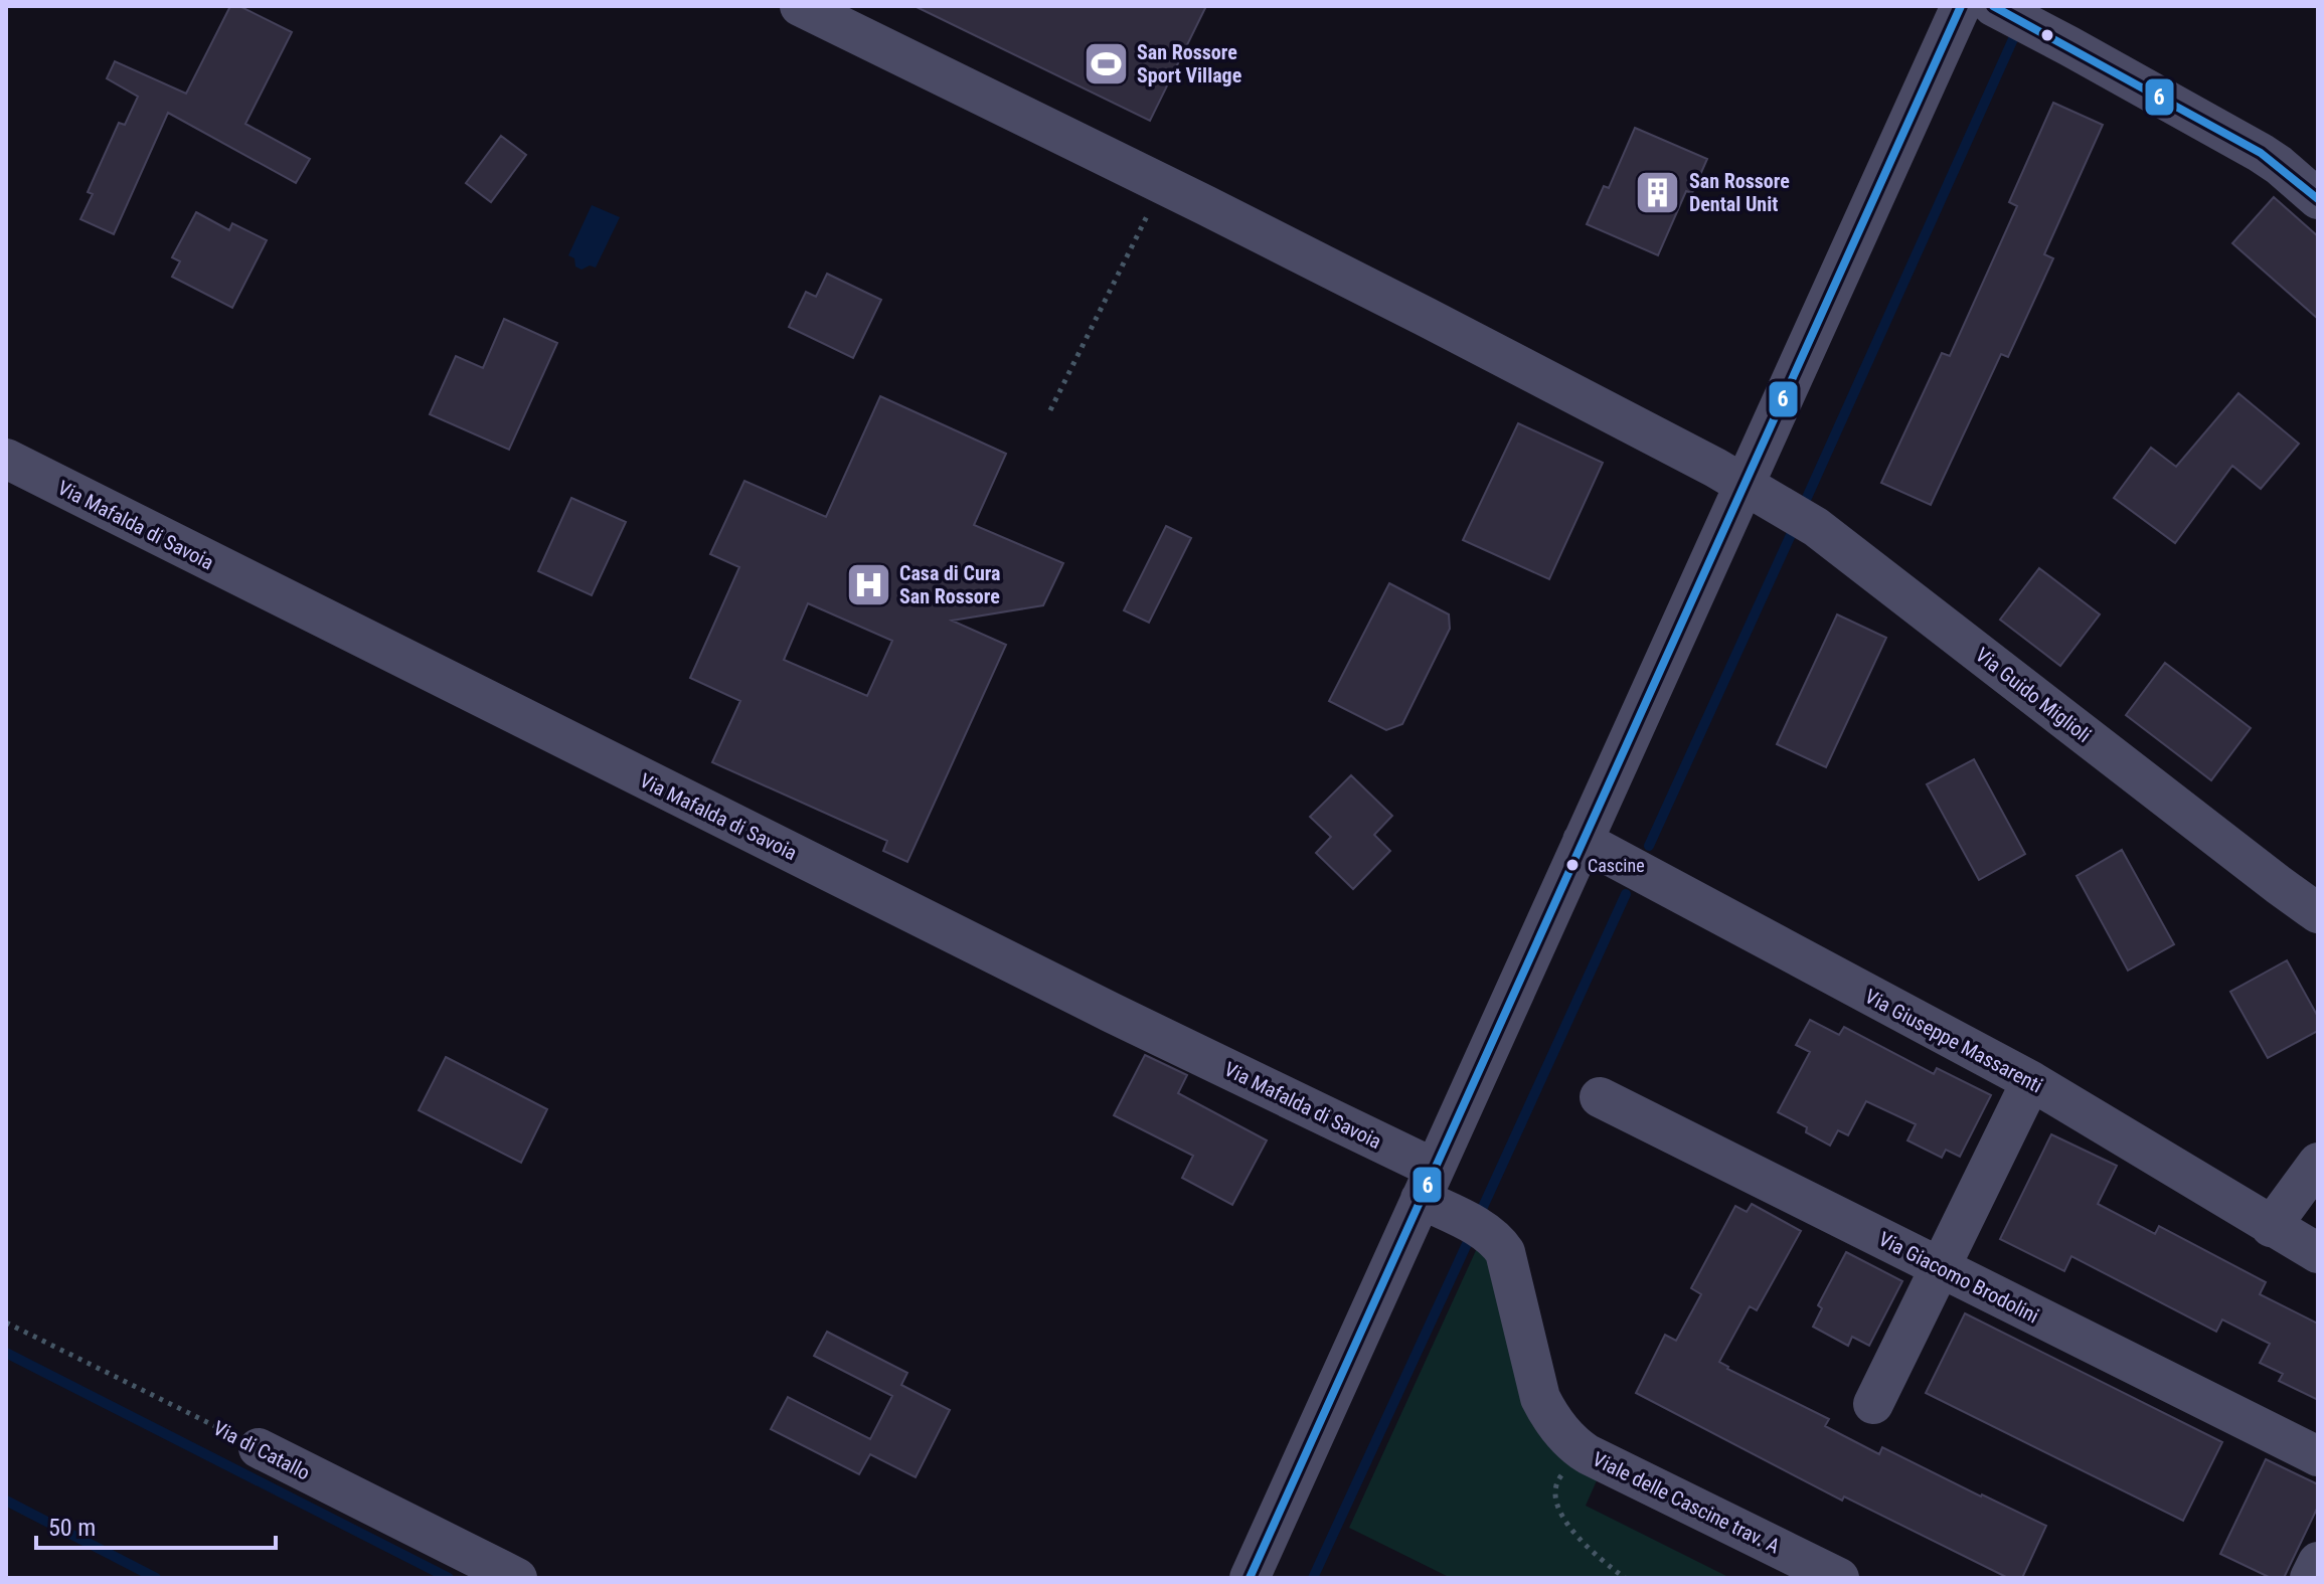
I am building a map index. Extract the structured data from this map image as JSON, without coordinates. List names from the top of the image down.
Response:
{
  "streets": {
    "street": [
      "Via Mafalda di Savoia",
      "Via Guido Miglioli",
      "Via Giuseppe Massarenti",
      "Via Giacomo Brodolini",
      "Via di Catallo",
      "Viale delle Cascine trav. A"
    ]
  },
  "crossings": [
    ["Via Mafalda di Savoia", "Viale delle Cascine trav. A"]
  ],
  "places": {
    "sports": ["San Rossore Sport Village"],
    "building": ["San Rossore Dental Unit"],
    "hospital": ["Casa di Cura San Rossore"],
    "other": ["Cascine"]
  },
  "lines": ["transit line 6"],
  "scale_bar": "50 m"
}
